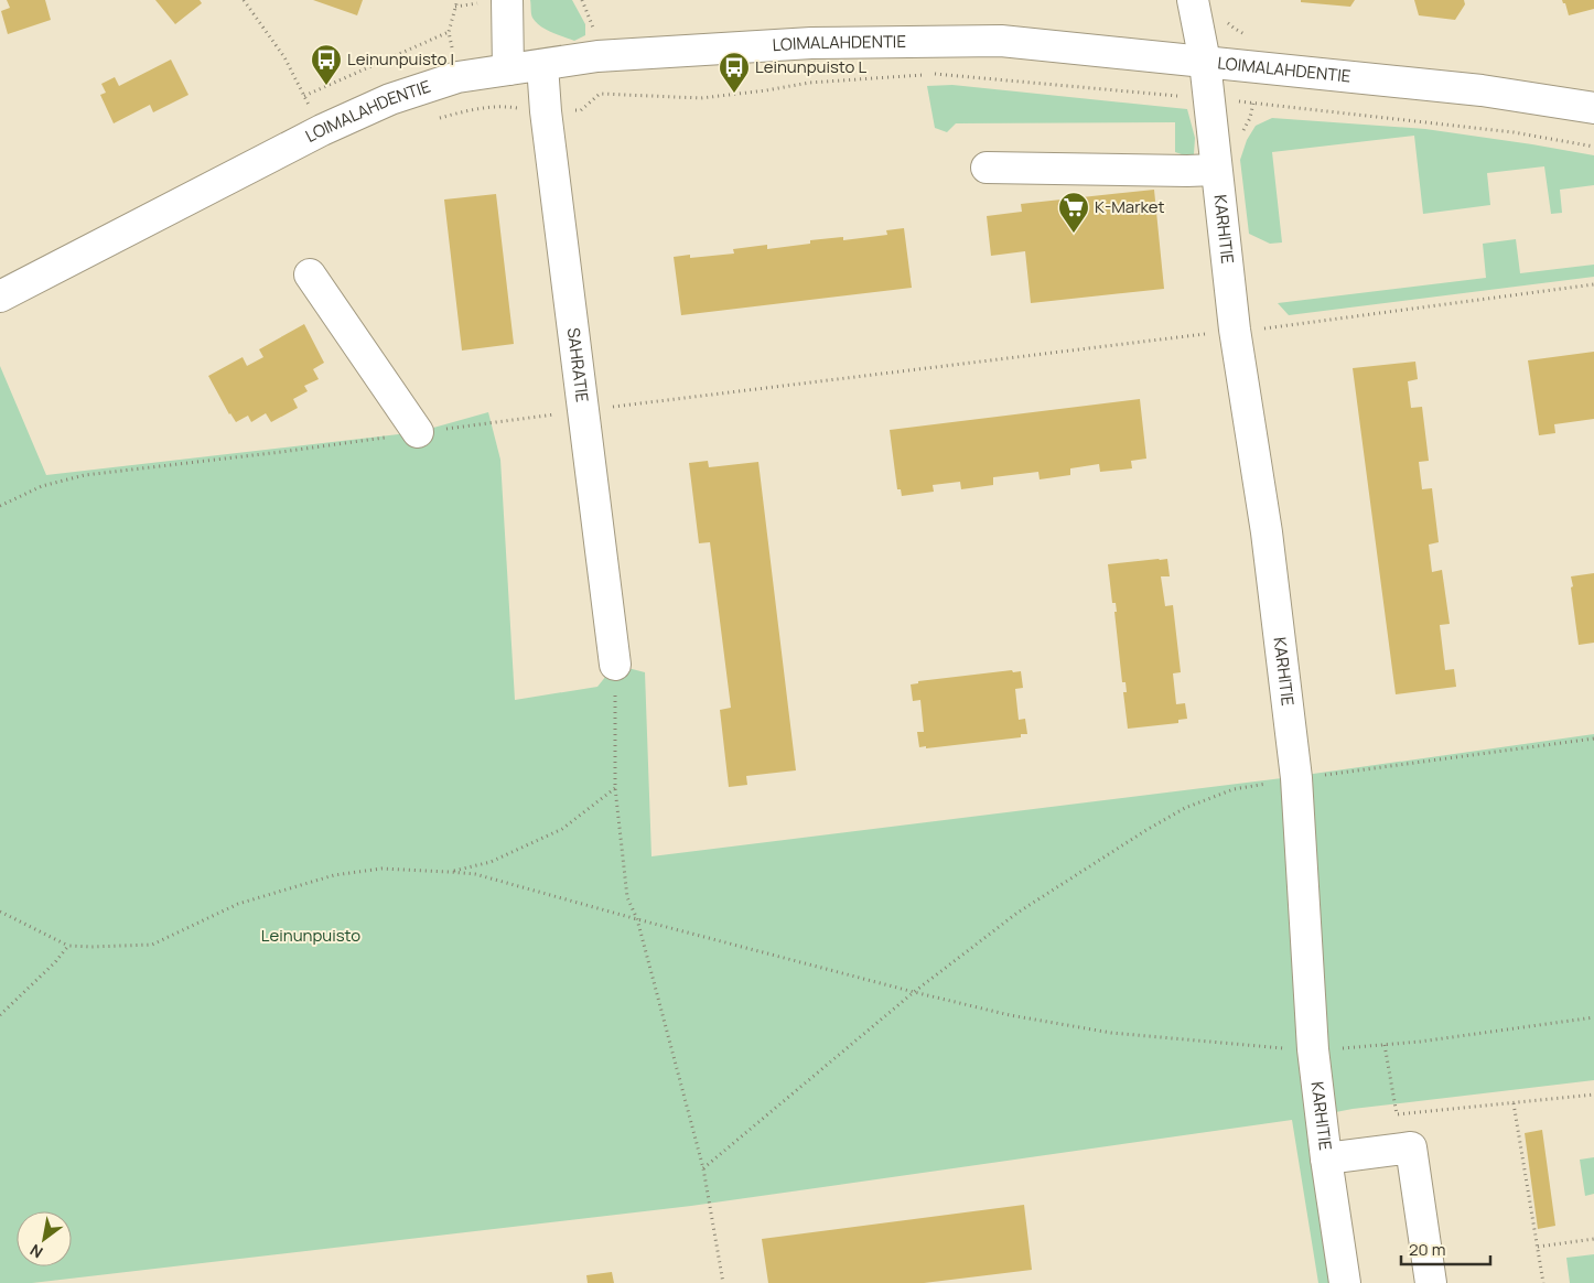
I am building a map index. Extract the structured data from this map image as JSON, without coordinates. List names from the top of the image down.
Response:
{
  "streets": {
    "street": ["LOIMALAHDENTIE", "KARHITIE", "SAHRATIE"]
  },
  "crossings": [
    ["LOIMALAHDENTIE", "KARHITIE"],
    ["LOIMALAHDENTIE", "SAHRATIE"]
  ],
  "parks": ["Leinunpuisto"],
  "places": {
    "bus stop": ["Leinunpuisto I", "Leinunpuisto L"],
    "supermarket": ["K-Market"]
  },
  "scale_bar": "20 m",
  "north": "bottom left"
}
